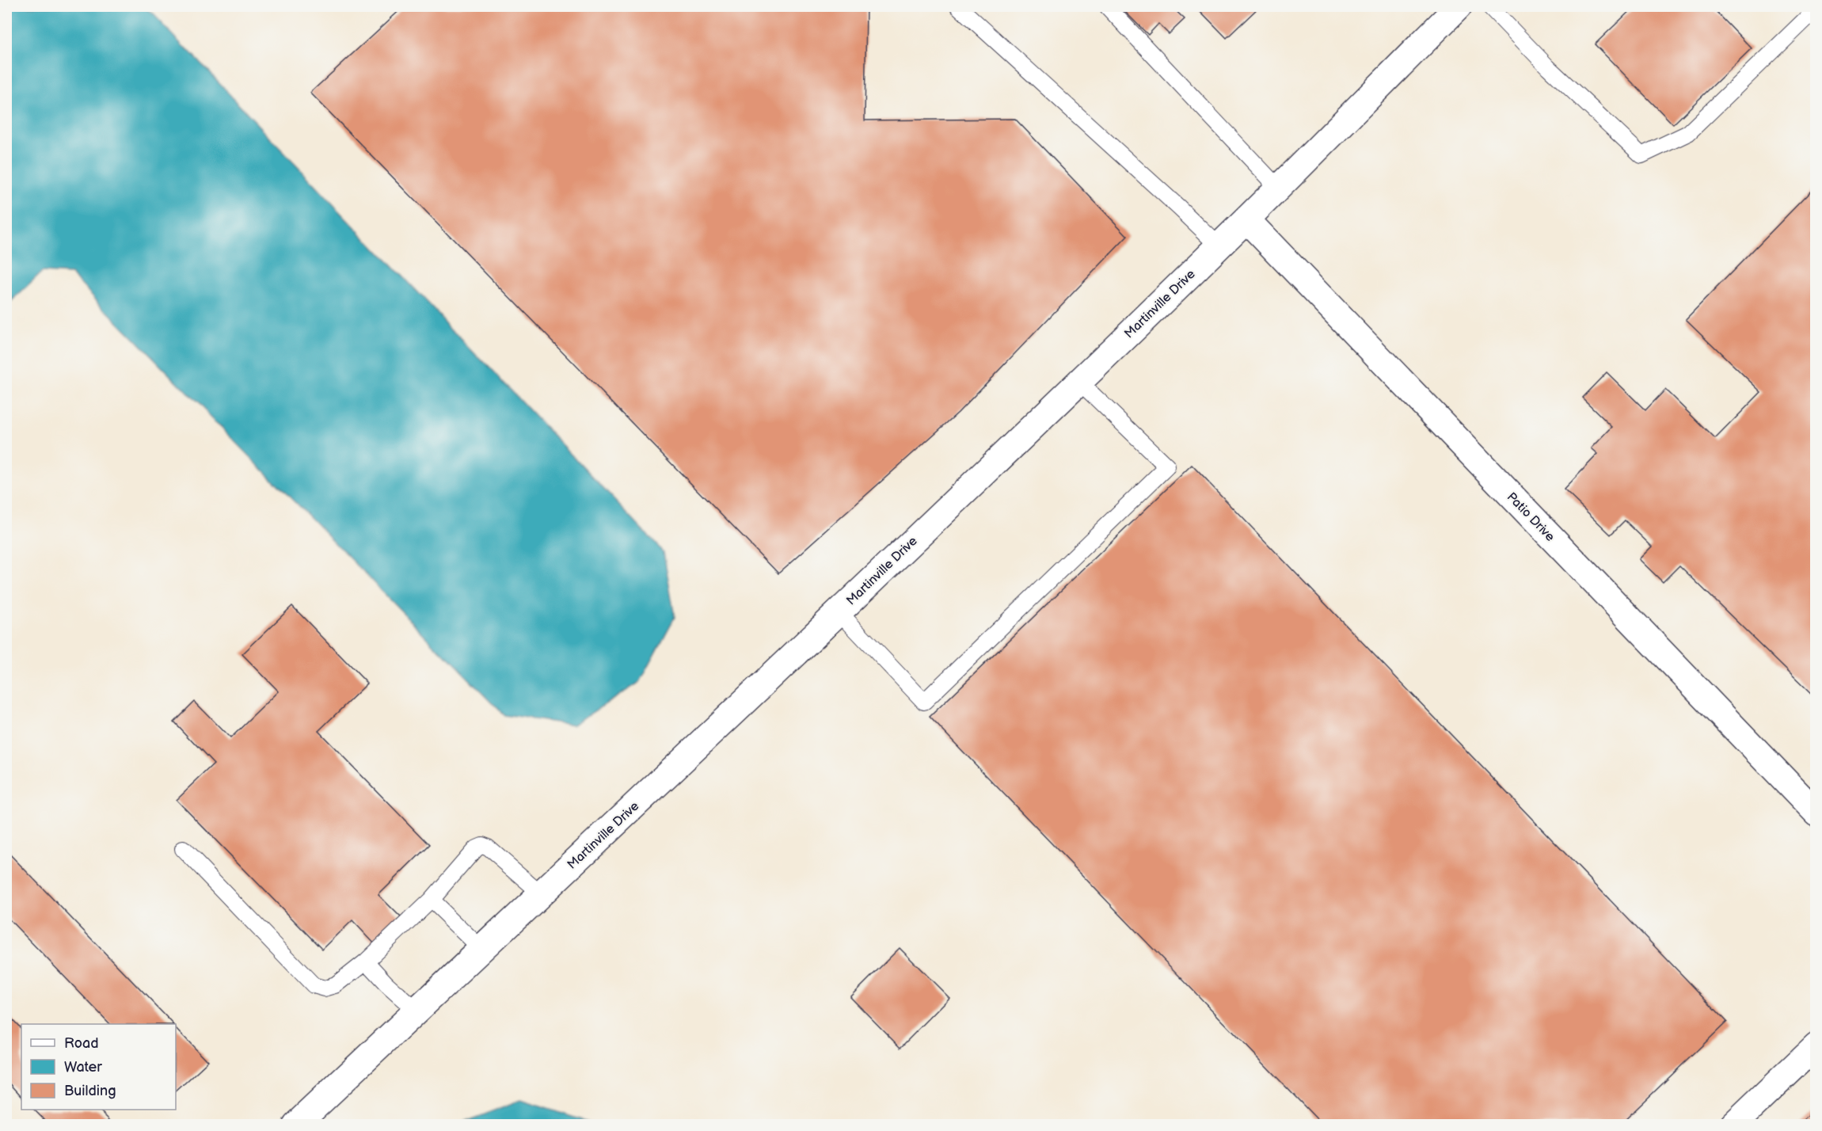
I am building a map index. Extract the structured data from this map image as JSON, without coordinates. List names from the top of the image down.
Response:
{
  "streets": {
    "street": ["Martinville Drive", "Patio Drive"]
  },
  "crossings": [
    ["Martinville Drive", "Patio Drive"]
  ],
  "legend": ["Road", "Water", "Building"]
}
